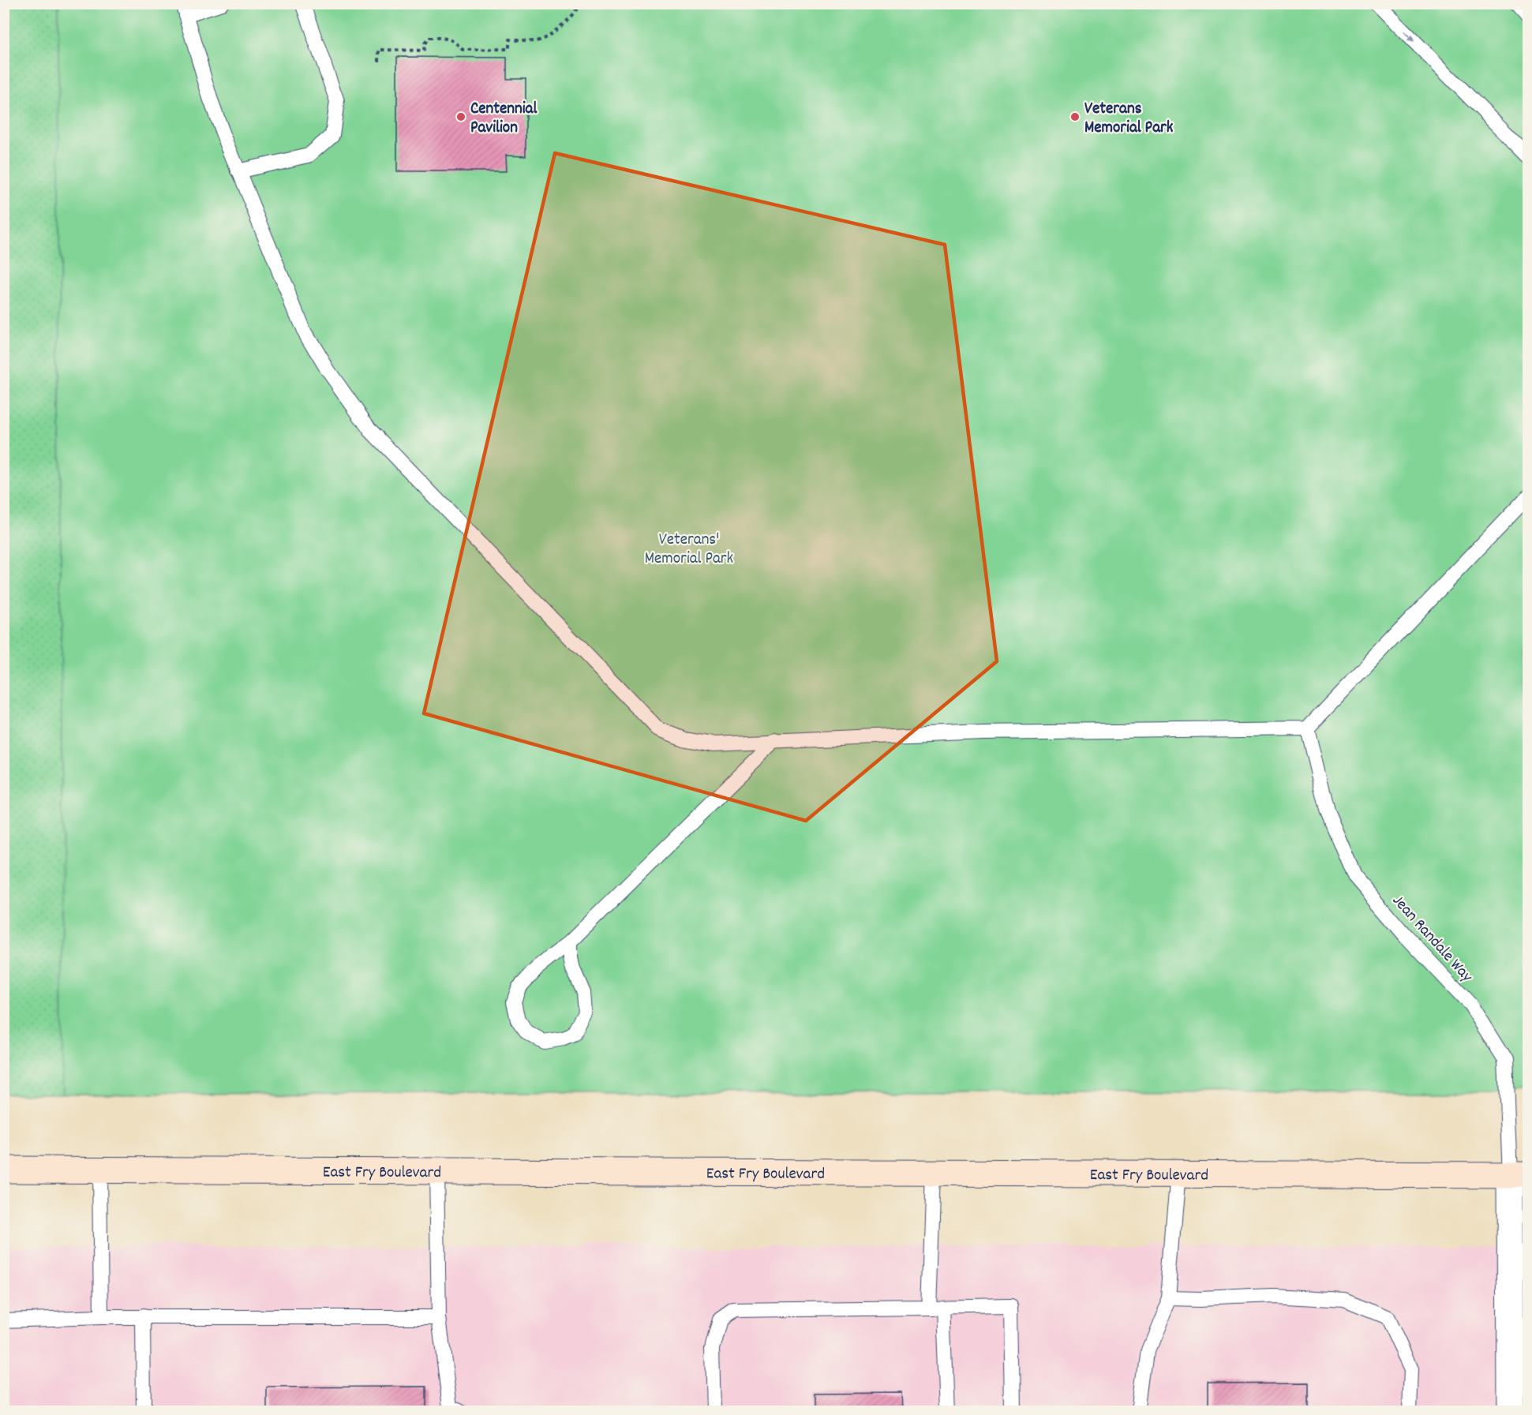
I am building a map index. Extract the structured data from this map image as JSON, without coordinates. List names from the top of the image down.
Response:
{
  "streets": {
    "main road": ["East Fry Boulevard"],
    "lane": ["Jean Randale Way"]
  },
  "crossings": [
    ["Jean Randale Way", "East Fry Boulevard"]
  ],
  "parks": ["Veterans' Memorial Park"],
  "places": ["Centennial Pavilion", "Veterans Memorial Park"]
}
